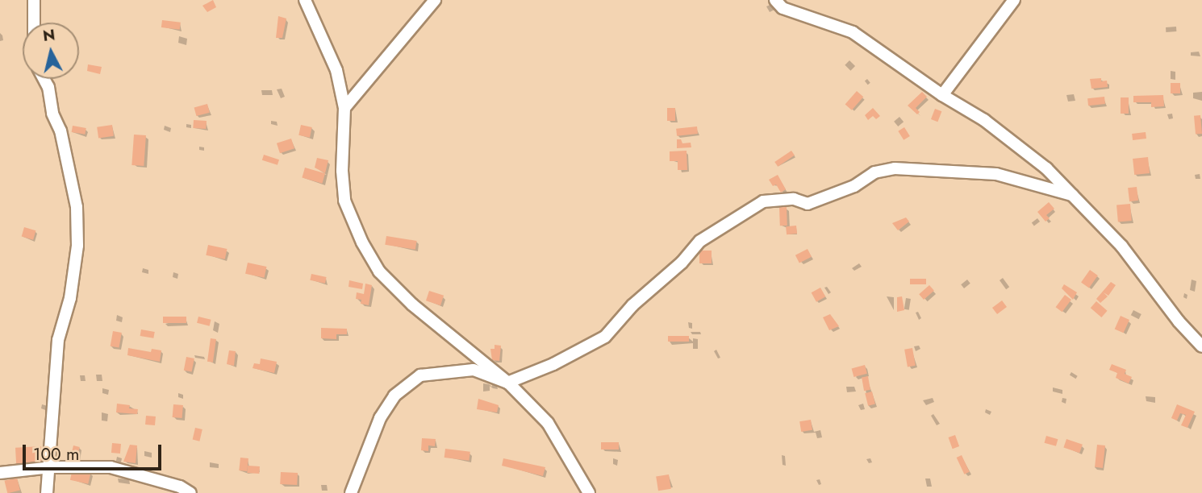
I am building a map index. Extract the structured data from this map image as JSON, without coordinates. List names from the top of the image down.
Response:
{
  "scale_bar": "100 m",
  "north": "top"
}
